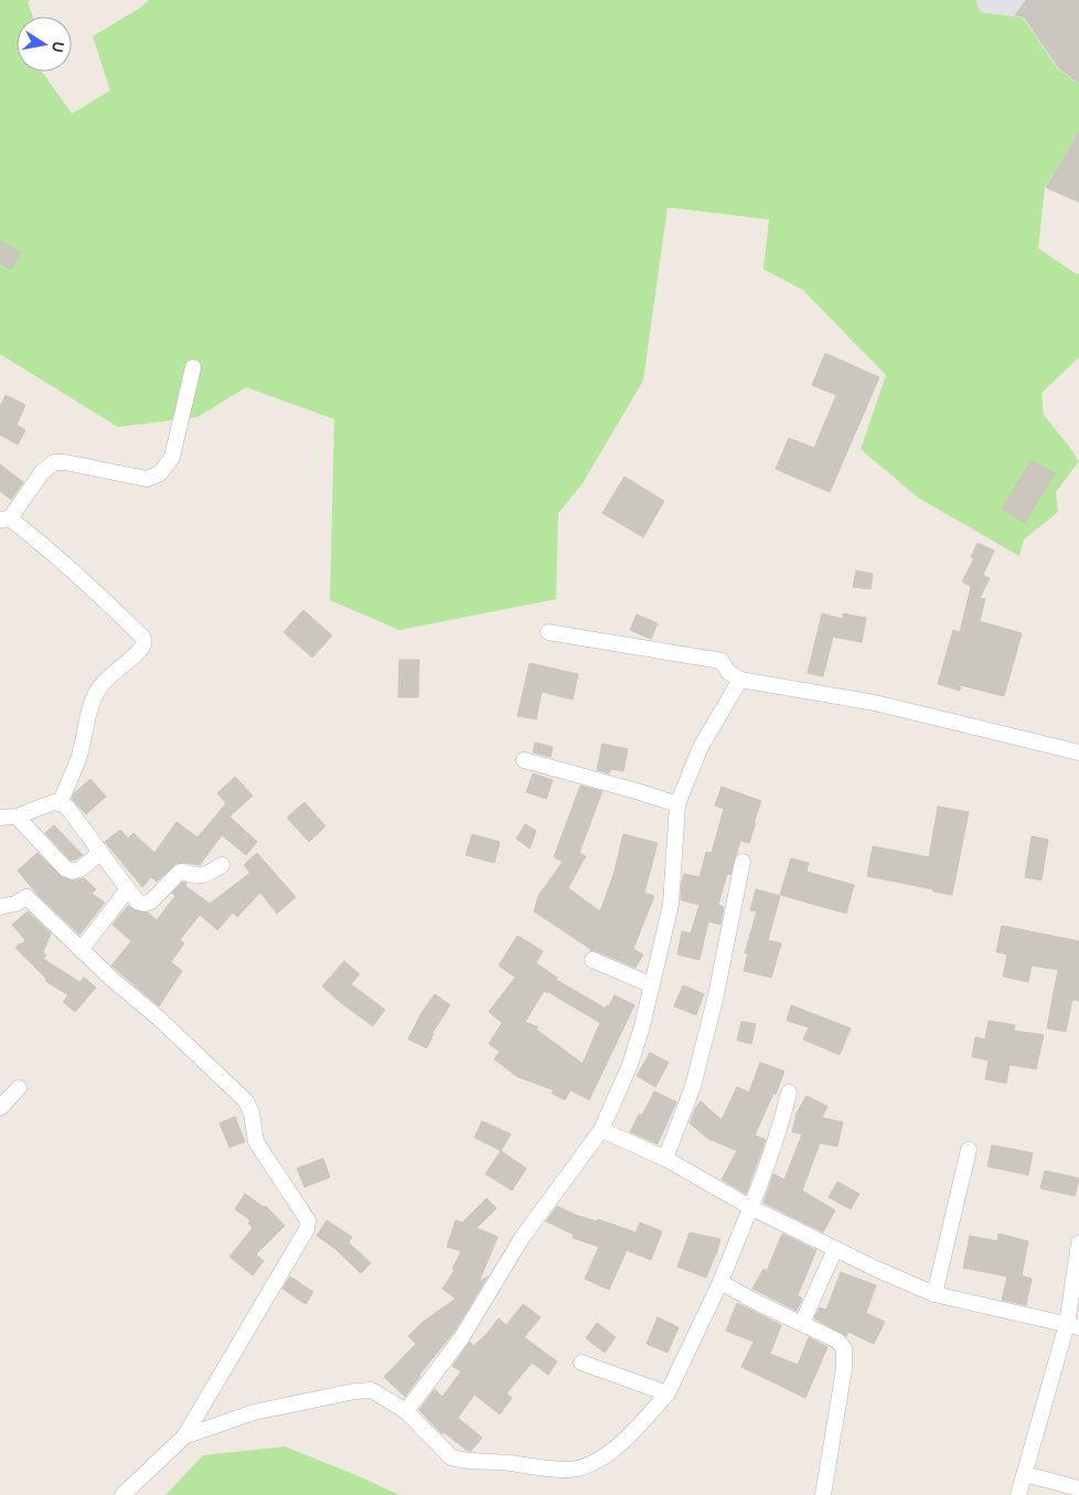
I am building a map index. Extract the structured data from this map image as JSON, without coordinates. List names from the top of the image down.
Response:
{
  "north": "right"
}
